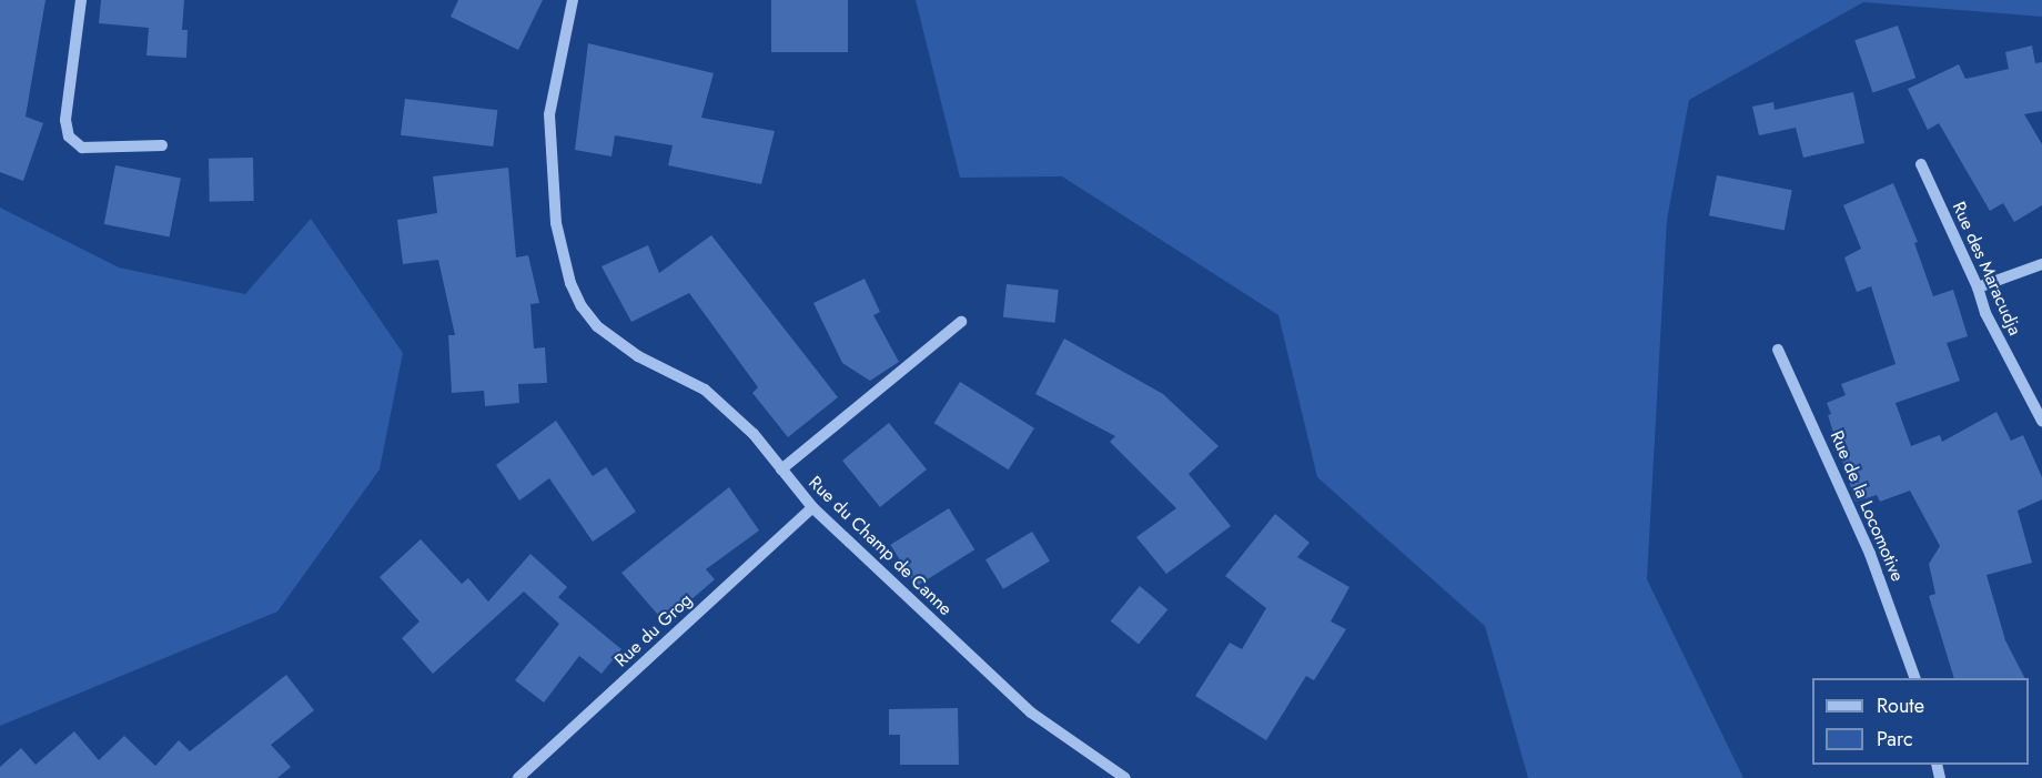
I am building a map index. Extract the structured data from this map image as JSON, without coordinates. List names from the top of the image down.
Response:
{
  "streets": {
    "street": [
      "Rue des Maracudja",
      "Rue de la Locomotive",
      "Rue du Champ de Canne",
      "Rue du Grog"
    ]
  },
  "crossings": [
    ["Rue du Champ de Canne", "Rue du Grog"]
  ],
  "legend": ["Route", "Parc"]
}
